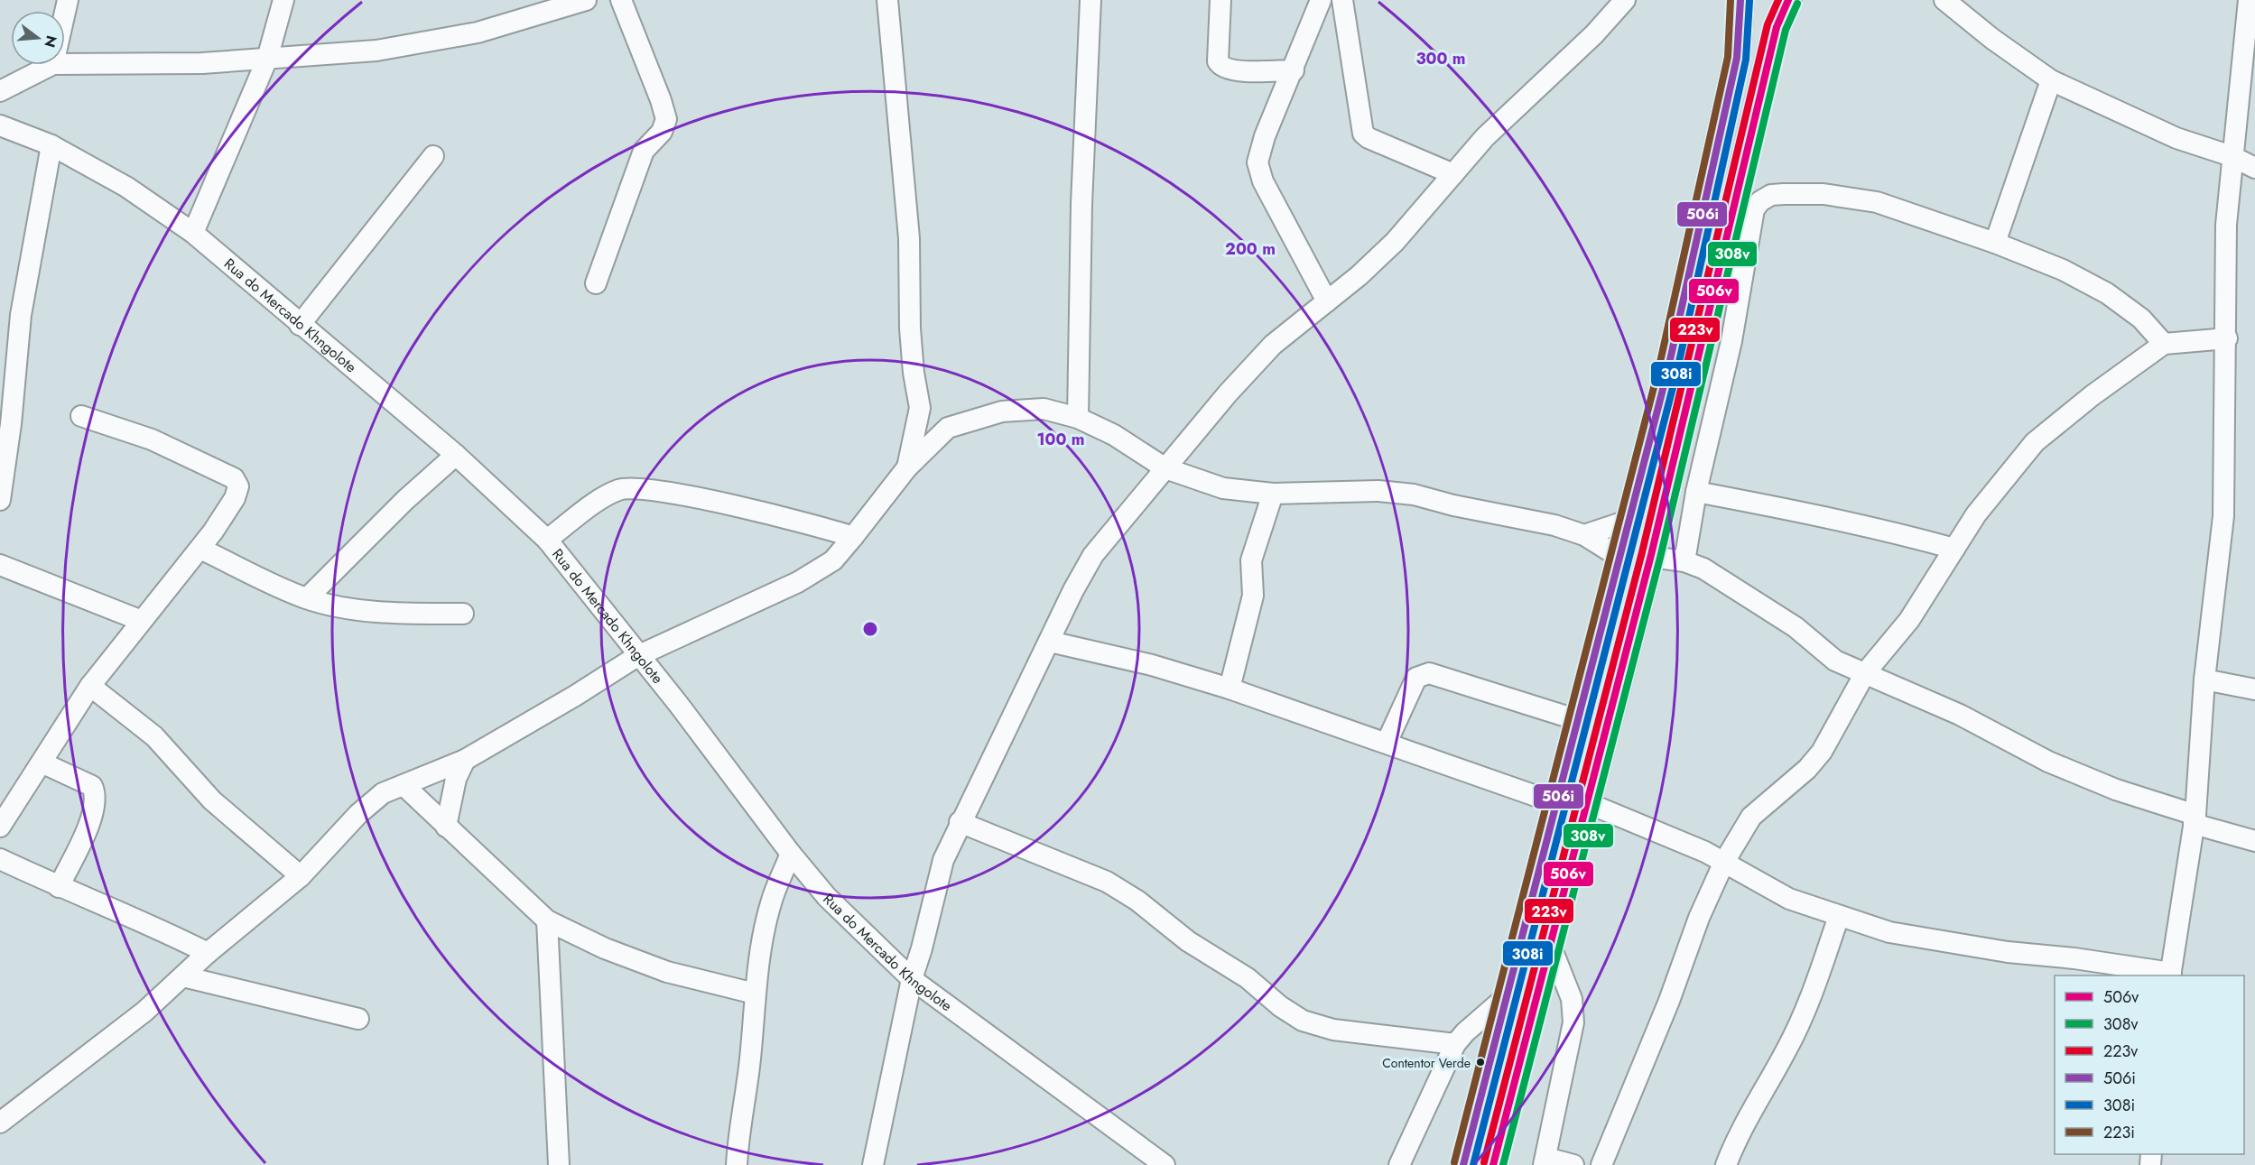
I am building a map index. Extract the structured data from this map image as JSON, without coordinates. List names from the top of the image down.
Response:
{
  "streets": {
    "street": ["Rua do Mercado Khngolote"]
  },
  "places": ["Contentor Verde"],
  "lines": [
    "transit line 506v",
    "transit line 223v",
    "transit line 506i",
    "transit line 223i",
    "transit line 308i",
    "transit line 308v"
  ],
  "legend": [
    "506v",
    "308v",
    "223v",
    "506i",
    "308i",
    "223i"
  ],
  "north": "right",
  "rings": ["300 m", "200 m", "100 m"]
}
